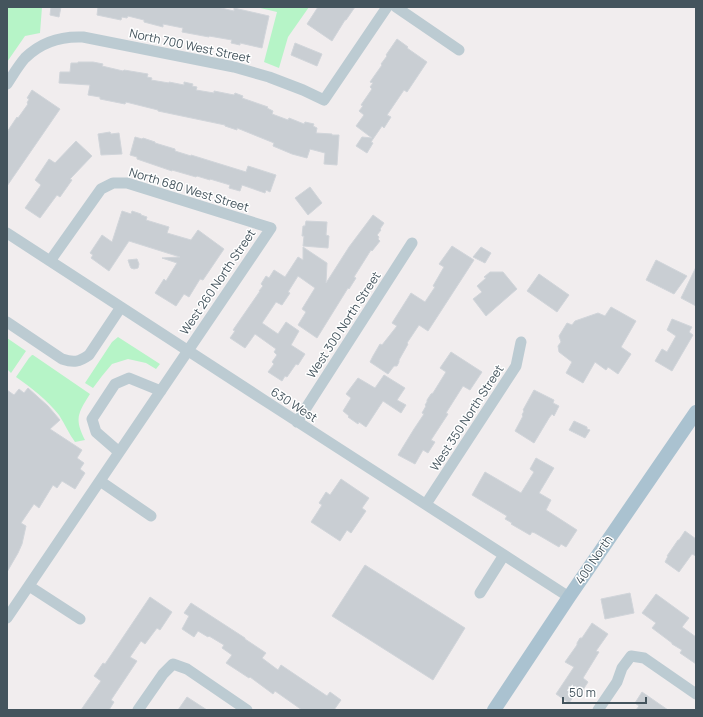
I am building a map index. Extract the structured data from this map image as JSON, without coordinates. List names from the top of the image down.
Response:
{
  "streets": {
    "main road": ["400 North"],
    "street": [
      "North 700 West Street",
      "North 680 West Street",
      "West 260 North Street",
      "West 300 North Street",
      "630 West",
      "West 350 North Street"
    ]
  },
  "crossings": [
    ["North 680 West Street", "West 260 North Street"],
    ["North 680 West Street", "630 West"],
    ["West 260 North Street", "630 West"],
    ["West 300 North Street", "630 West"],
    ["630 West", "West 350 North Street"],
    ["630 West", "400 North"]
  ],
  "scale_bar": "50 m"
}
